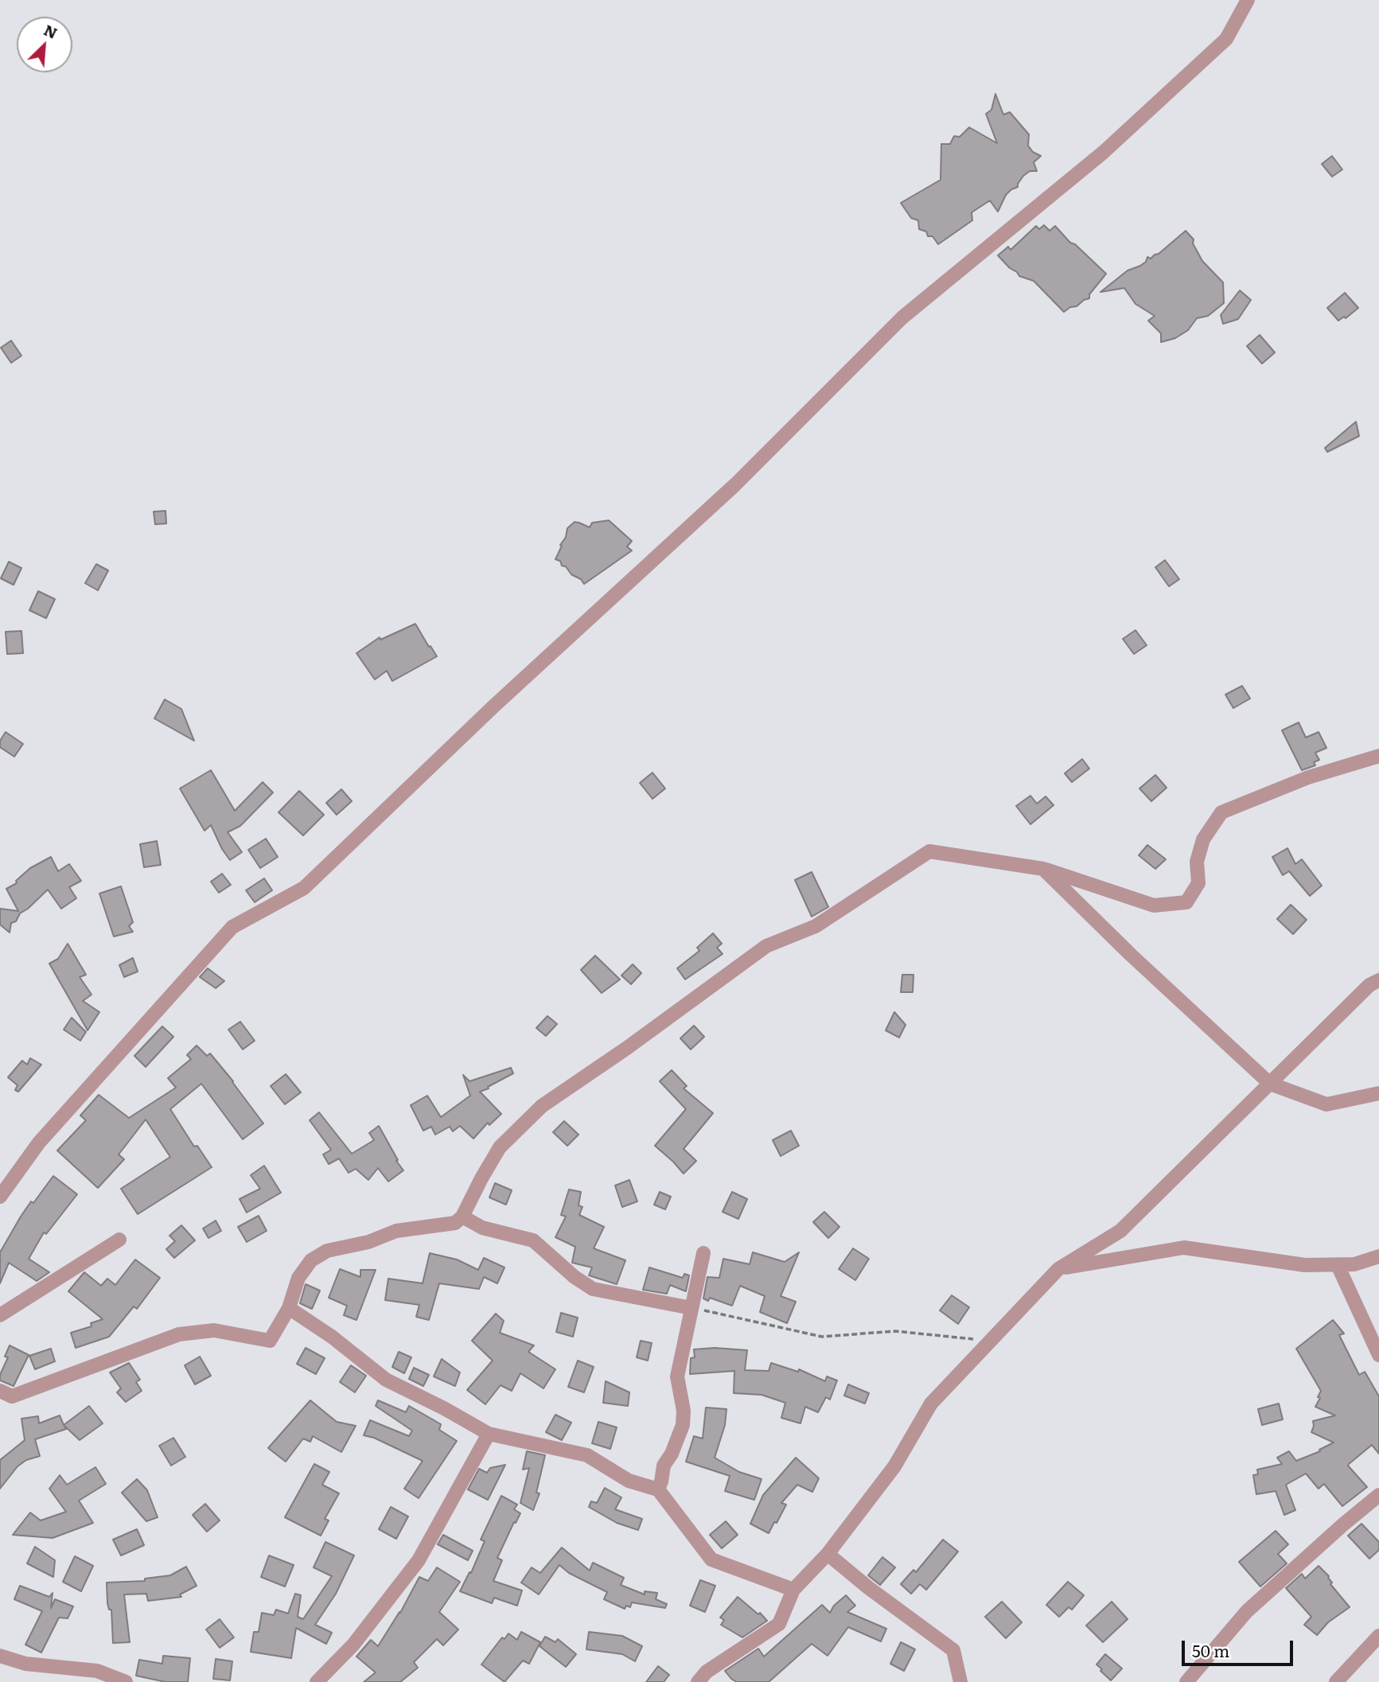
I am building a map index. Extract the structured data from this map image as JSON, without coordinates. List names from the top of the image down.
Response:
{
  "scale_bar": "50 m",
  "north": "top right"
}
